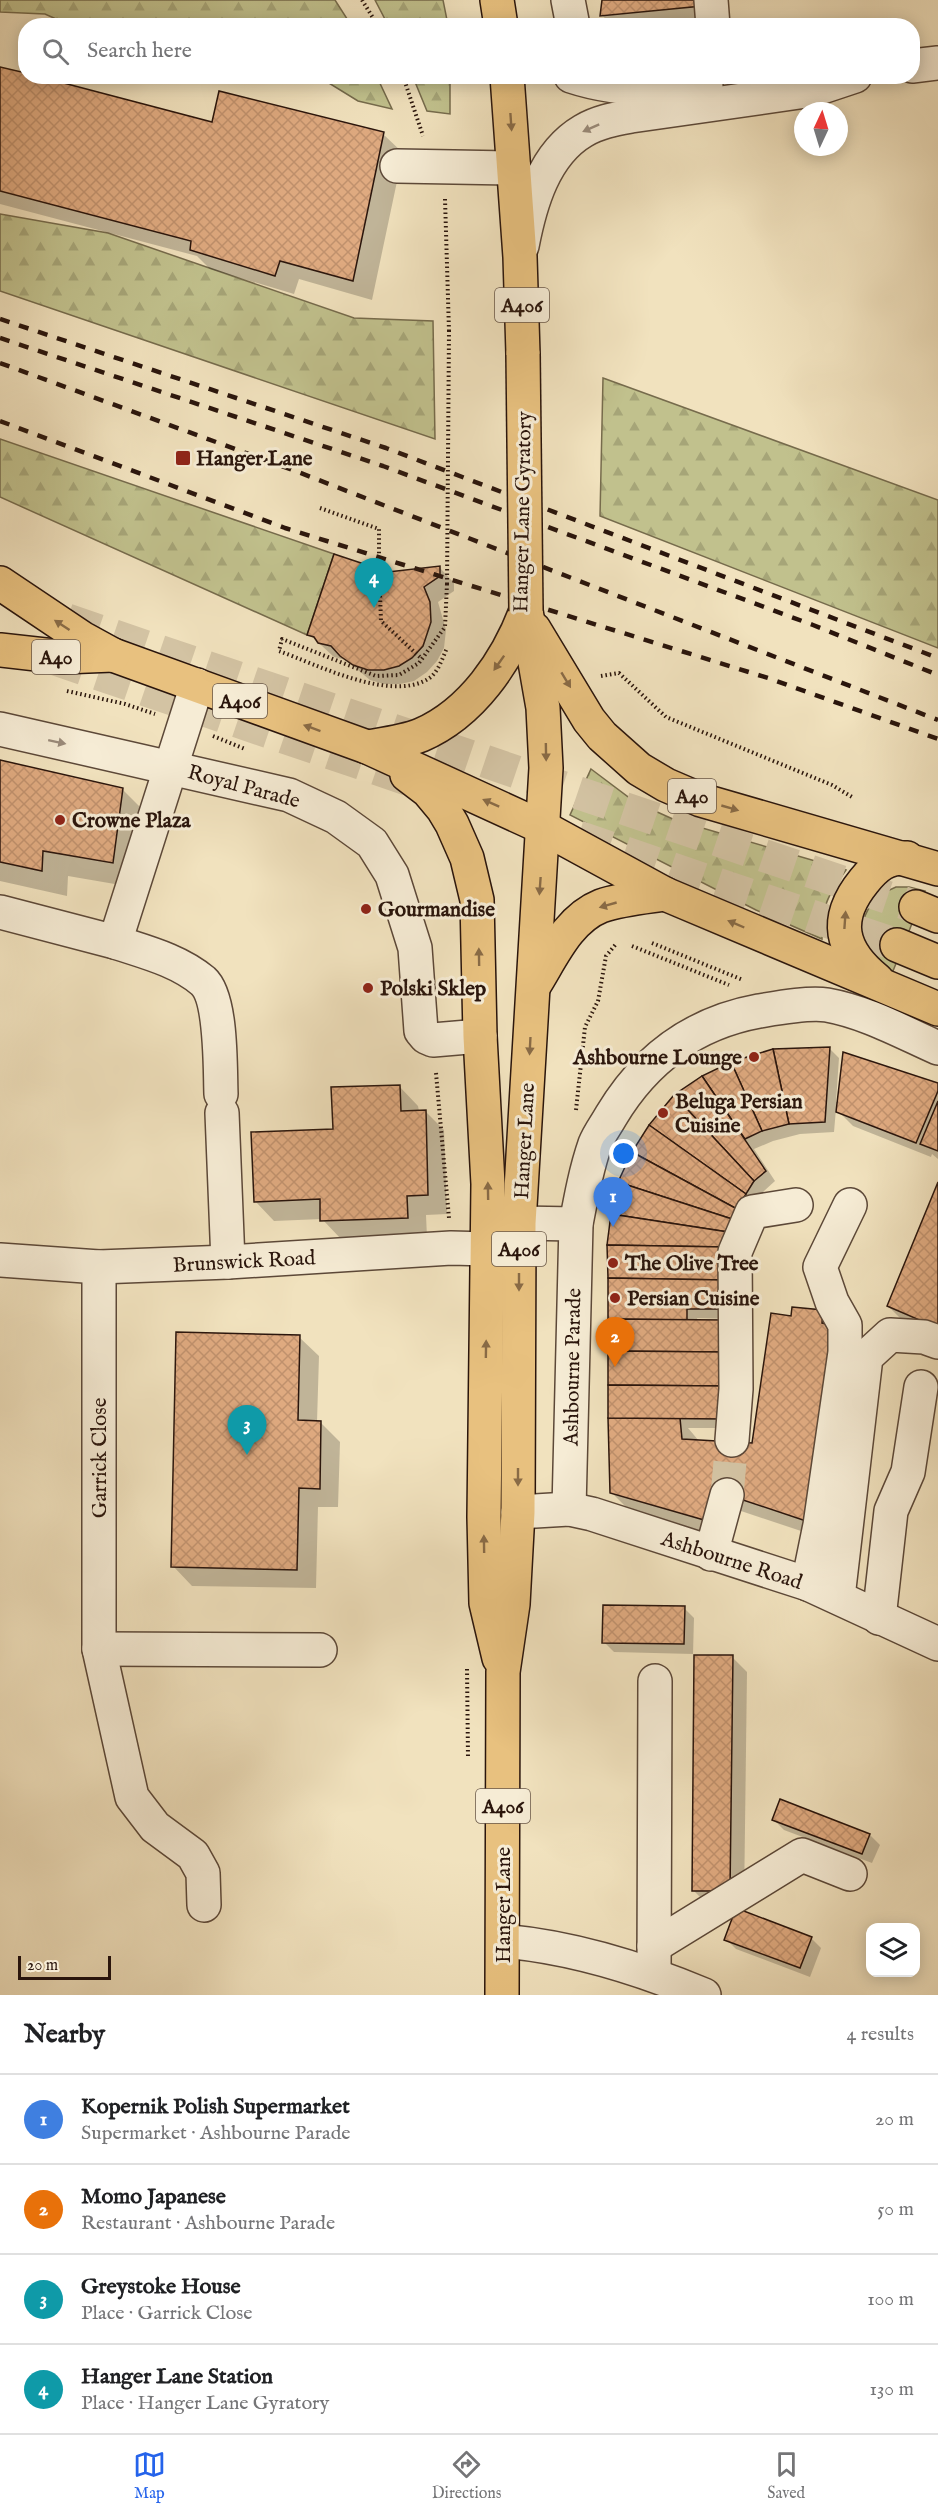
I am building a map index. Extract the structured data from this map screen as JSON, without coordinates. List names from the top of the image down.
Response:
{
  "streets": {
    "highway": [
      "A406",
      "Hanger Lane Gyratory",
      "A40",
      "Hanger Lane"
    ],
    "street": [
      "Royal Parade",
      "Brunswick Road",
      "Ashbourne Parade",
      "Garrick Close",
      "Ashbourne Road"
    ]
  },
  "crossings": [
    ["A406", "Hanger Lane Gyratory"],
    ["A406", "A40"],
    ["A406", "Hanger Lane"],
    ["Hanger Lane Gyratory", "A40"],
    ["Hanger Lane Gyratory", "Hanger Lane"],
    ["A40", "Hanger Lane"],
    ["Hanger Lane", "Brunswick Road"],
    ["Hanger Lane", "Ashbourne Road"],
    ["Brunswick Road", "Garrick Close"],
    ["Ashbourne Parade", "Ashbourne Road"]
  ],
  "one_way": ["Hanger Lane Gyratory"],
  "places": {
    "transit": ["Hanger Lane"],
    "other": [
      "Crowne Plaza",
      "Gourmandise",
      "Polski Sklep",
      "Ashbourne Lounge",
      "Beluga Persian Cuisine",
      "The Olive Tree",
      "Persian Cuisine"
    ]
  },
  "scale_bar": "20 m",
  "north": "top",
  "page": {
    "search": "Search here",
    "pins": [
      "4",
      "1",
      "2",
      "3"
    ],
    "scale": "20 m",
    "heading": ["Nearby", "4 results"],
    "list": [
      {
        "mark": "1",
        "name": "Kopernik Polish Supermarket",
        "note": "Supermarket · Ashbourne Parade",
        "value": "20 m"
      },
      {
        "mark": "2",
        "name": "Momo Japanese",
        "note": "Restaurant · Ashbourne Parade",
        "value": "50 m"
      },
      {
        "mark": "3",
        "name": "Greystoke House",
        "note": "Place · Garrick Close",
        "value": "100 m"
      },
      {
        "mark": "4",
        "name": "Hanger Lane Station",
        "note": "Place · Hanger Lane Gyratory",
        "value": "130 m"
      }
    ],
    "nav": ["Map", "Directions", "Saved"]
  }
}
